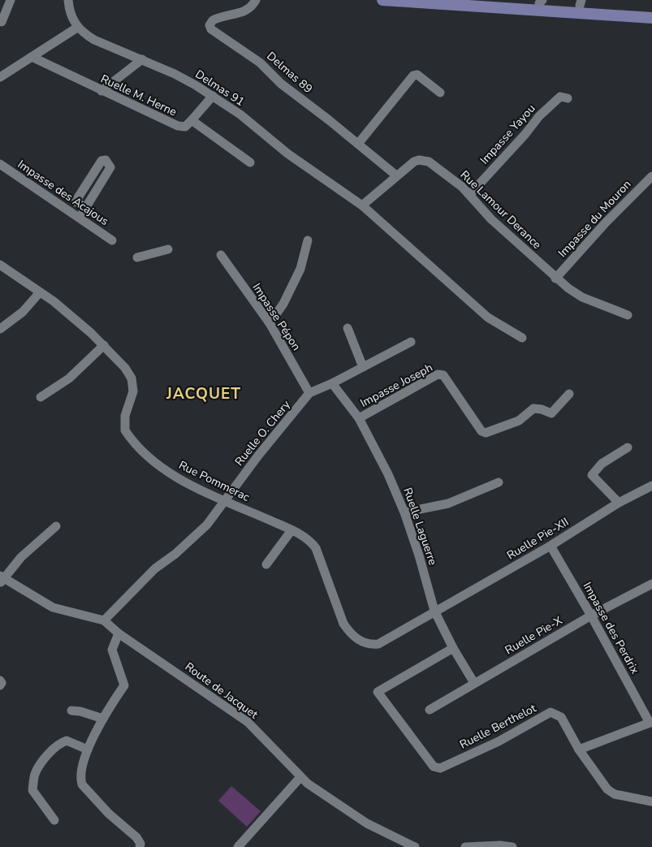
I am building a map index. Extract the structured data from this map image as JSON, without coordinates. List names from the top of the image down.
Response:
{
  "streets": {
    "street": [
      "Delmas 89",
      "Delmas 91",
      "Ruelle M. Herne",
      "Impasse Yayou",
      "Impasse des Acajous",
      "Rue Lamour Derance",
      "Impasse du Mouron",
      "Impasse Pépon",
      "Impasse Joseph",
      "Ruelle O. Chery",
      "Rue Pommerac",
      "Ruelle Laguerre",
      "Ruelle Pie-XII",
      "Impasse des Perdrix",
      "Ruelle Pie-X",
      "Route de Jacquet",
      "Ruelle Berthelot"
    ]
  },
  "crossings": [
    ["Delmas 89", "Rue Lamour Derance"],
    ["Delmas 91", "Rue Lamour Derance"],
    ["Impasse Yayou", "Rue Lamour Derance"],
    ["Rue Lamour Derance", "Impasse du Mouron"],
    ["Impasse Pépon", "Ruelle O. Chery"],
    ["Impasse Joseph", "Ruelle Laguerre"],
    ["Ruelle O. Chery", "Rue Pommerac"],
    ["Ruelle O. Chery", "Ruelle Laguerre"],
    ["Ruelle O. Chery", "Route de Jacquet"],
    ["Rue Pommerac", "Ruelle Laguerre"],
    ["Rue Pommerac", "Ruelle Pie-XII"],
    ["Ruelle Laguerre", "Ruelle Pie-XII"],
    ["Ruelle Laguerre", "Ruelle Pie-X"],
    ["Ruelle Laguerre", "Ruelle Berthelot"],
    ["Ruelle Pie-XII", "Impasse des Perdrix"],
    ["Impasse des Perdrix", "Ruelle Pie-X"]
  ],
  "districts": ["JACQUET"]
}
